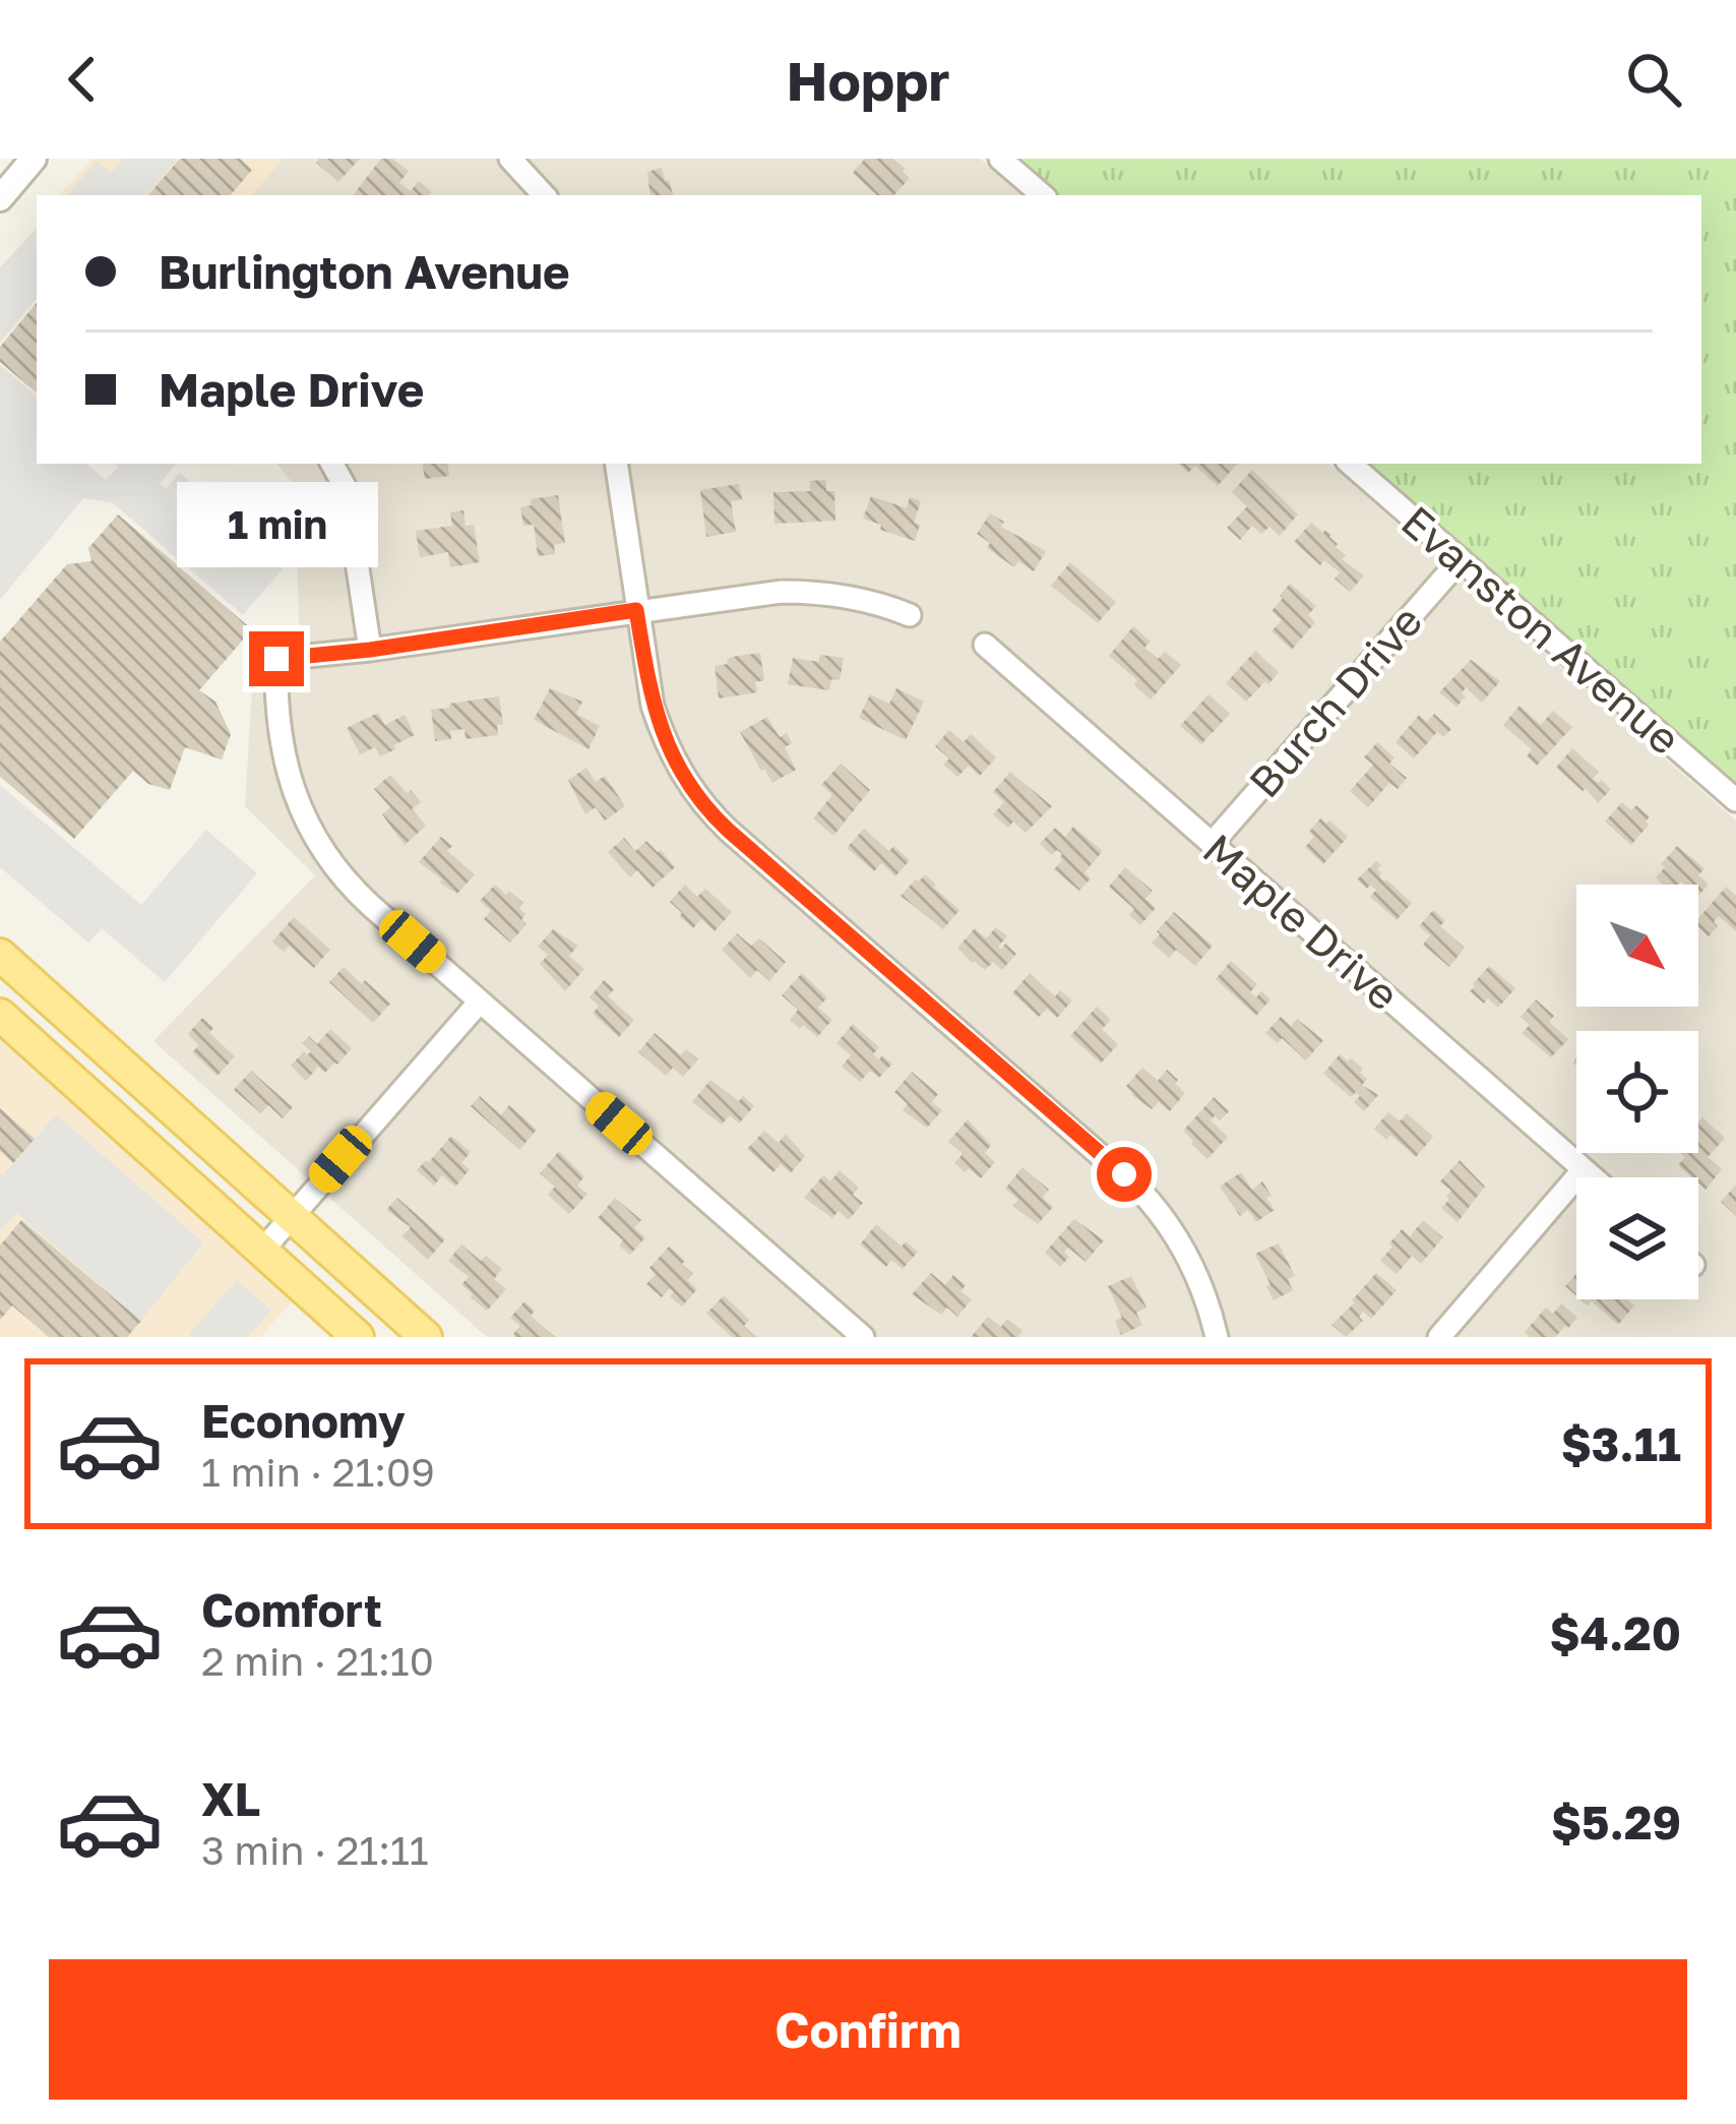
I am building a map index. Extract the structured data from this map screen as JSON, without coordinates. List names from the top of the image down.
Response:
{
  "streets": {
    "street": ["Evanston Avenue", "Burch Drive", "Maple Drive"]
  },
  "crossings": [
    ["Evanston Avenue", "Burch Drive"],
    ["Burch Drive", "Maple Drive"]
  ],
  "north": "bottom right",
  "page": {
    "header": "Hoppr",
    "banner": ["Burlington Avenue", "Maple Drive"],
    "bubble": "1 min",
    "list": [
      {
        "name": "Economy",
        "note": "1 min · 21:09",
        "value": "$3.11"
      },
      {
        "name": "Comfort",
        "note": "2 min · 21:10",
        "value": "$4.20"
      },
      {
        "name": "XL",
        "note": "3 min · 21:11",
        "value": "$5.29"
      }
    ],
    "buttons": "Confirm"
  }
}
